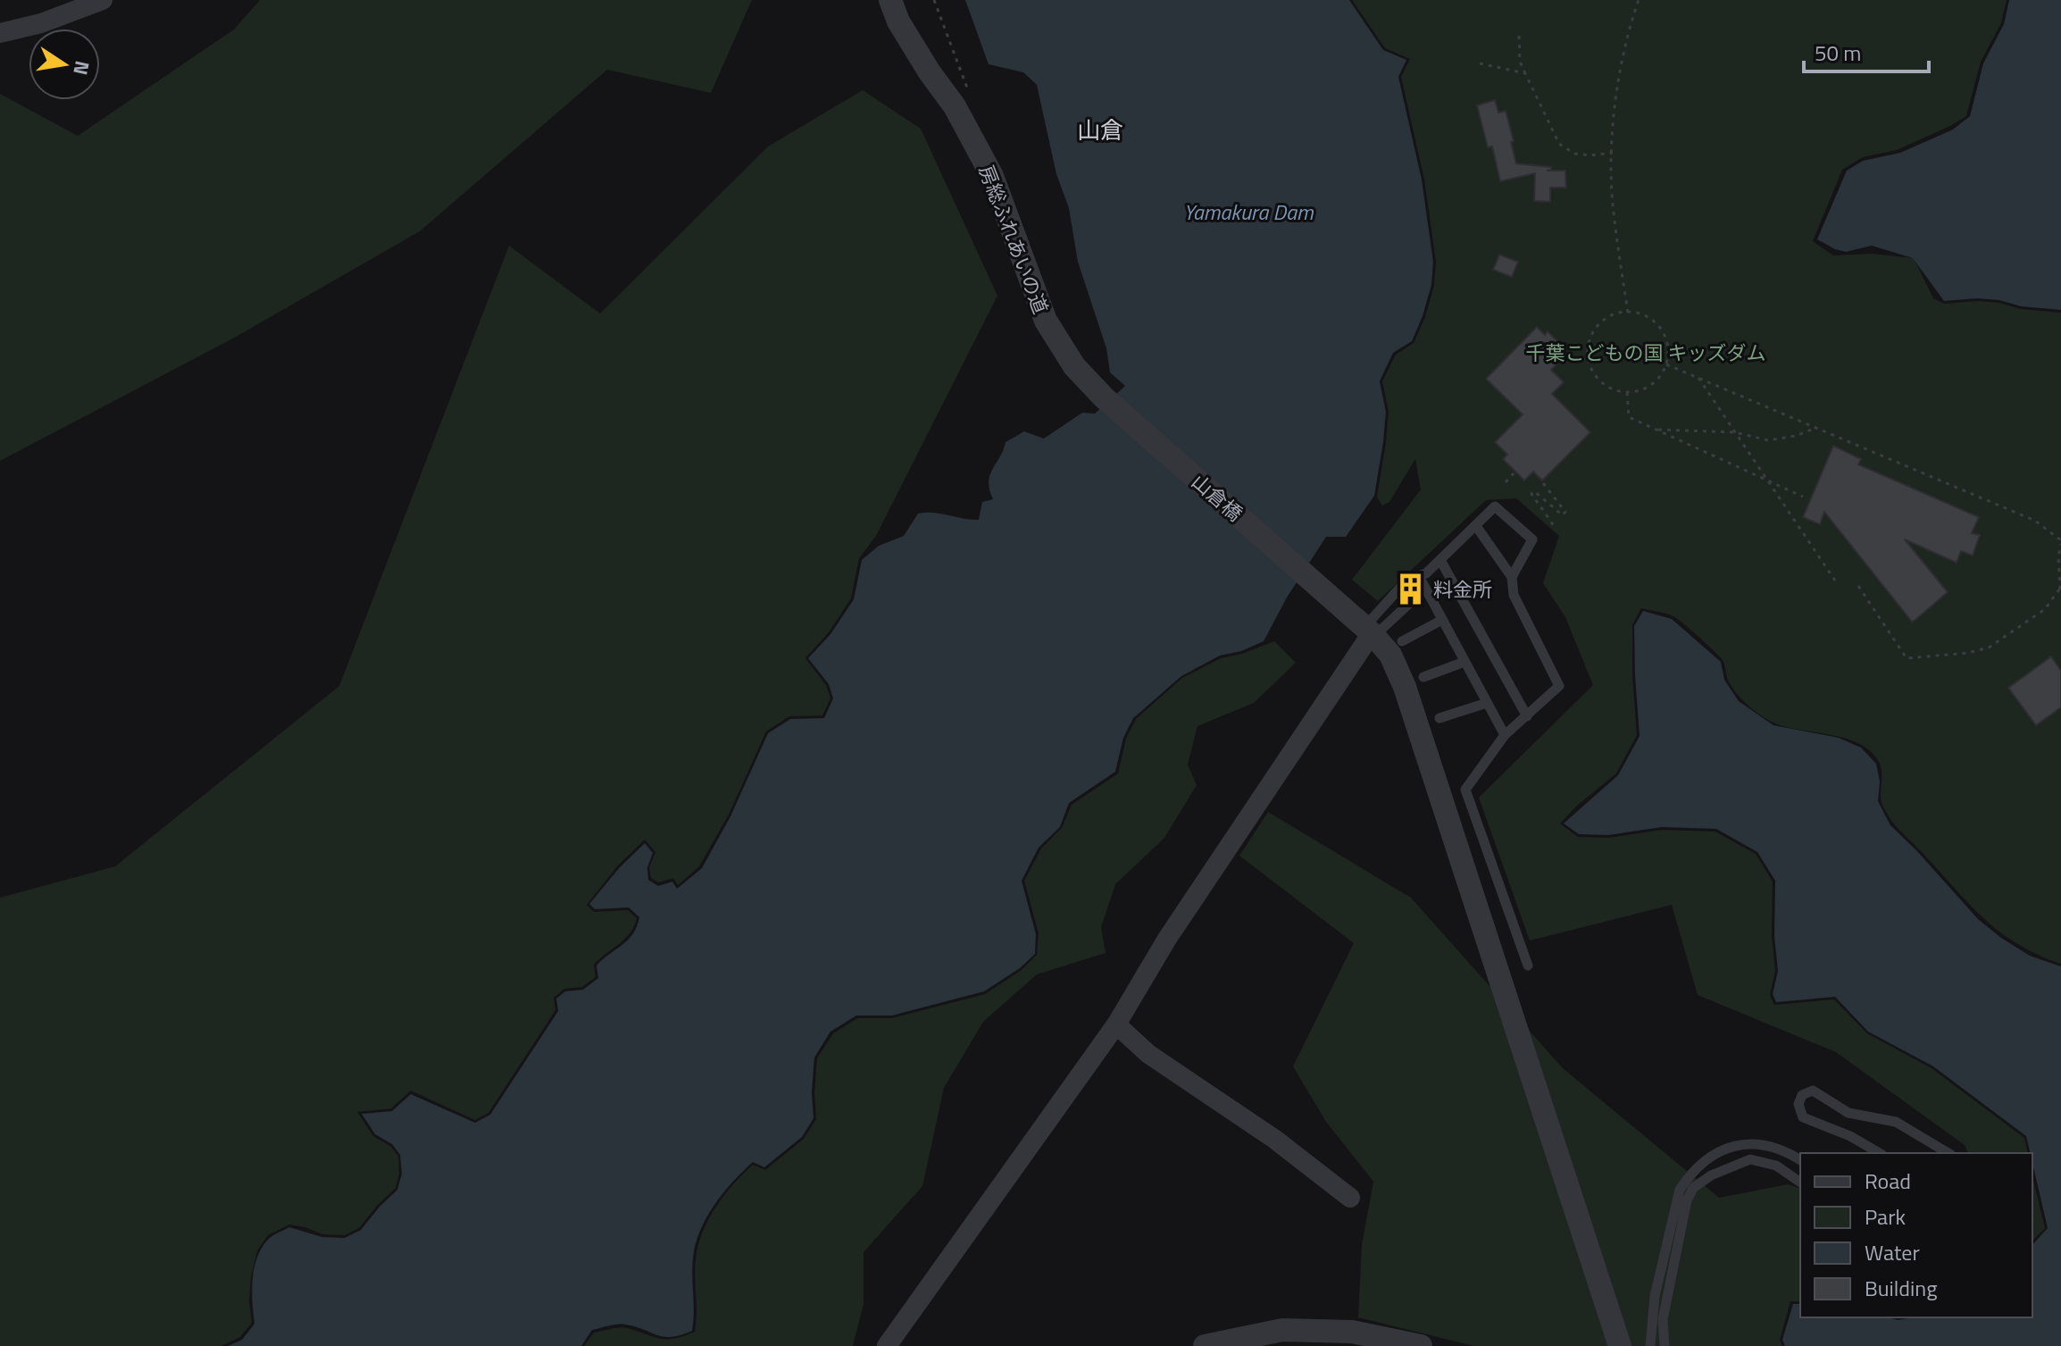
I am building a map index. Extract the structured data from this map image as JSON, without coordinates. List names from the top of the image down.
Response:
{
  "streets": {
    "street": ["房総ふれあいの道", "山倉橋"]
  },
  "crossings": [
    ["房総ふれあいの道", "山倉橋"]
  ],
  "districts": ["山倉"],
  "water": ["Yamakura Dam"],
  "parks": ["千葉こどもの国 キッズダム"],
  "places": {
    "building": ["料金所"]
  },
  "legend": [
    "Road",
    "Park",
    "Water",
    "Building"
  ],
  "scale_bar": "50 m",
  "north": "right"
}
